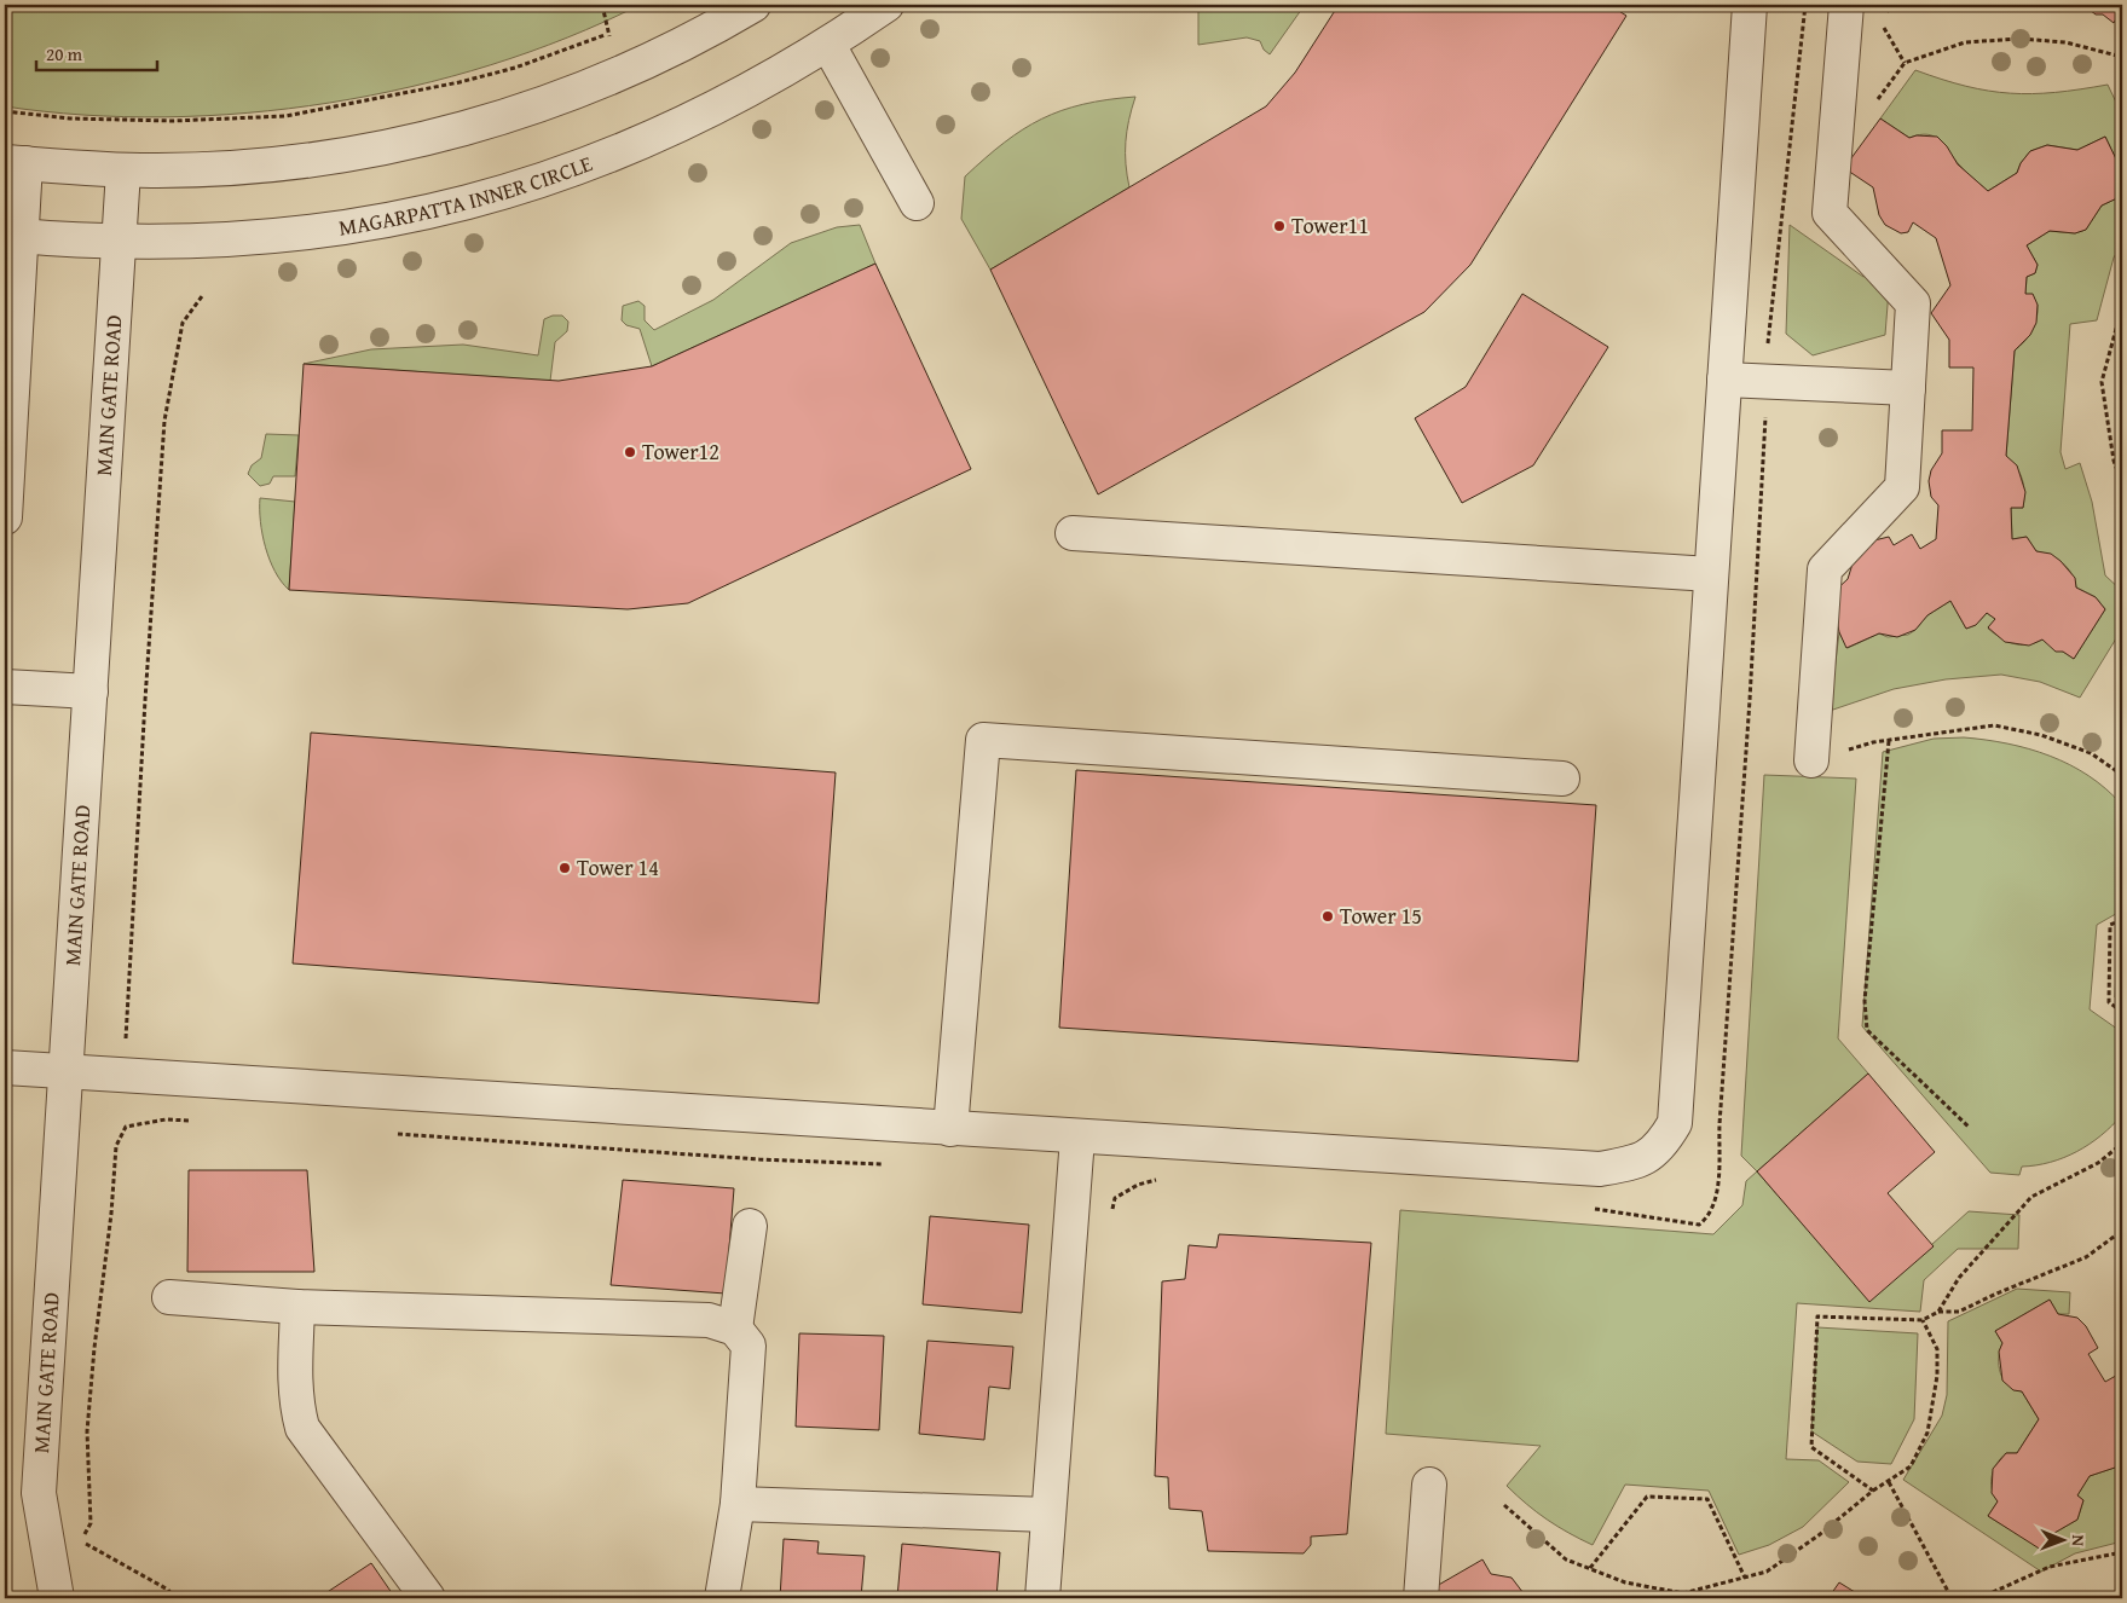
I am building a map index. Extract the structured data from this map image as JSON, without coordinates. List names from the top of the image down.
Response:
{
  "streets": {
    "street": ["MAGARPATTA INNER CIRCLE", "MAIN GATE ROAD"]
  },
  "crossings": [
    ["MAGARPATTA INNER CIRCLE", "MAIN GATE ROAD"]
  ],
  "places": [
    "Tower11",
    "Tower12",
    "Tower 14",
    "Tower 15"
  ],
  "scale_bar": "20 m",
  "north": "right"
}
